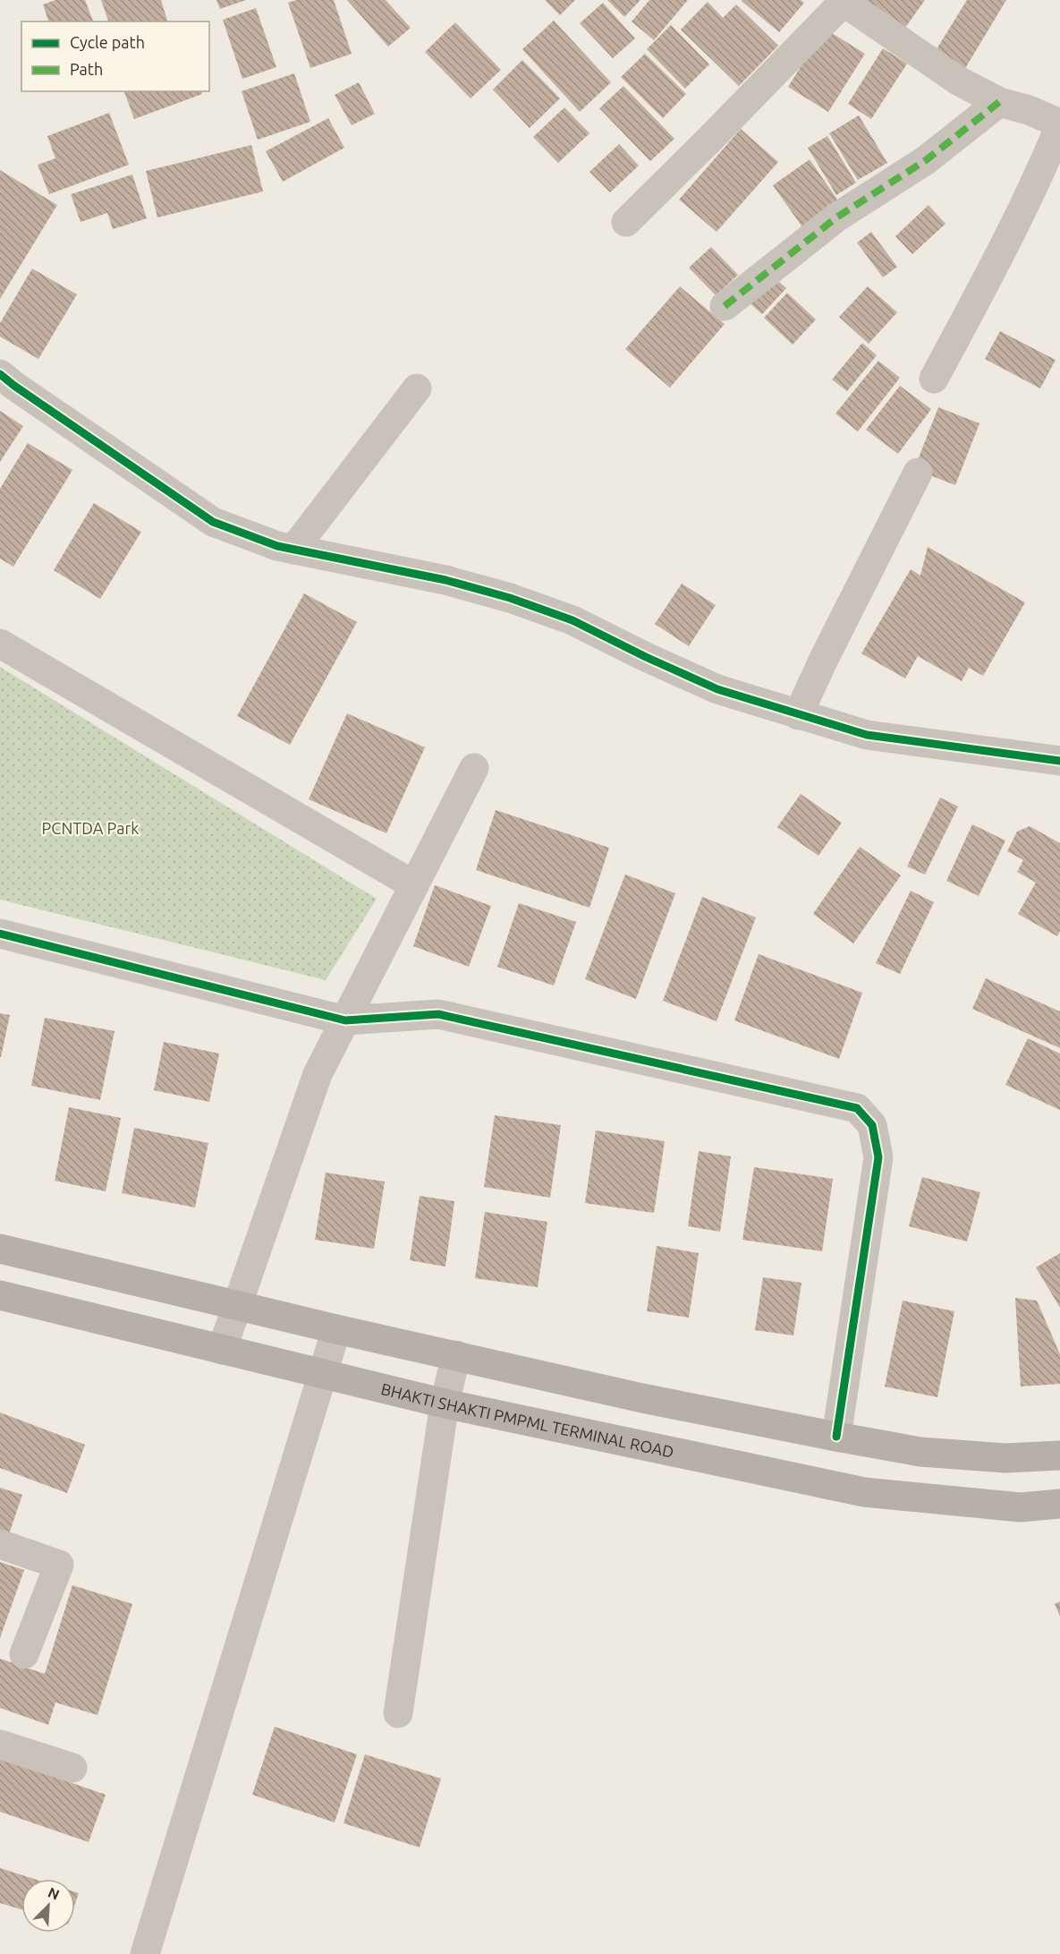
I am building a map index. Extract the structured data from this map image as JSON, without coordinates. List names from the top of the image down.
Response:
{
  "streets": {
    "main road": ["BHAKTI SHAKTI PMPML TERMINAL ROAD"]
  },
  "parks": ["PCNTDA Park"],
  "legend": ["Cycle path", "Path"],
  "north": "top right"
}
